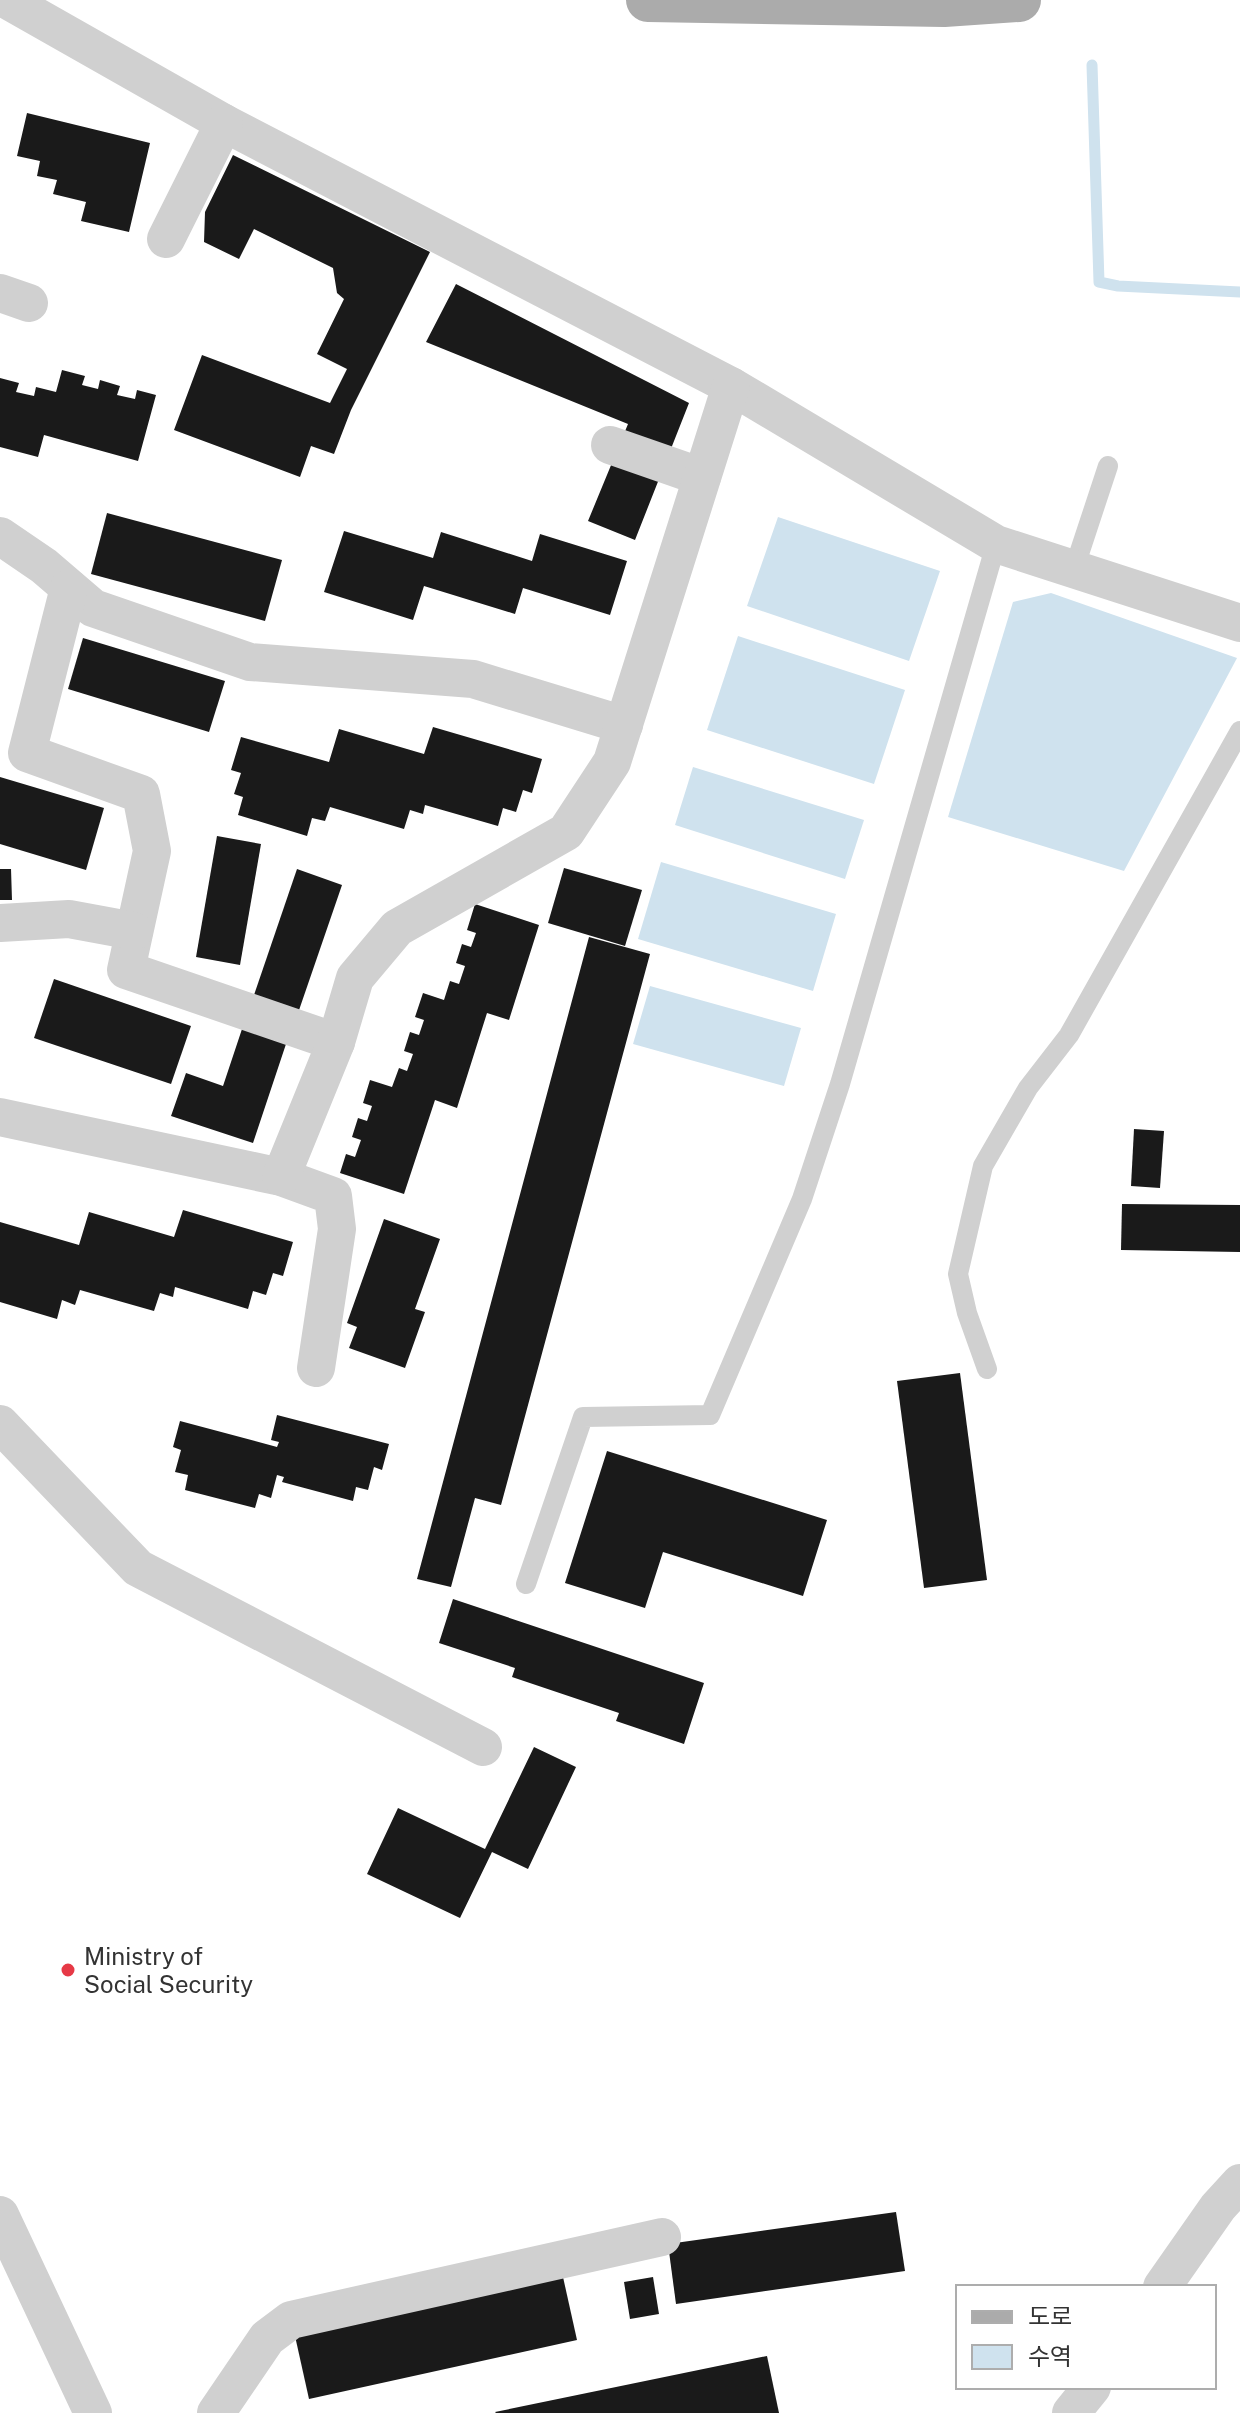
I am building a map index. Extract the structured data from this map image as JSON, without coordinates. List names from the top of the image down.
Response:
{
  "places": ["Ministry of Social Security"],
  "legend": ["도로", "수역"]
}
